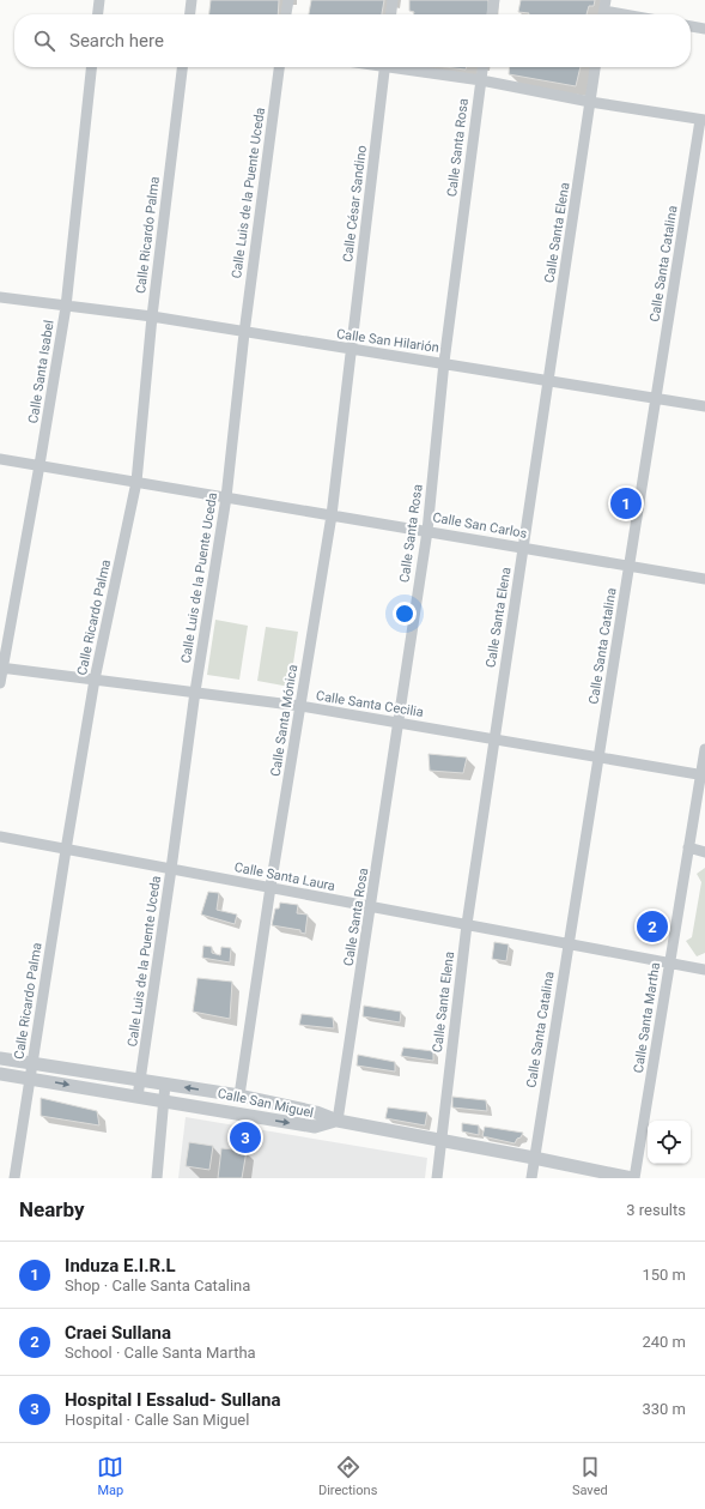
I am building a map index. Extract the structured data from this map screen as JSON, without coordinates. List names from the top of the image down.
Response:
{
  "streets": {
    "street": [
      "Calle Santa Rosa",
      "Calle Luis de la Puente Uceda",
      "Calle César Sandino",
      "Calle Santa Elena",
      "Calle Ricardo Palma",
      "Calle Santa Catalina",
      "Calle San Hilarión",
      "Calle Santa Isabel",
      "Calle San Carlos",
      "Calle Santa Cecilia",
      "Calle Santa Mónica",
      "Calle Santa Laura",
      "Calle Santa Martha",
      "Calle San Miguel"
    ]
  },
  "crossings": [
    ["Calle Santa Rosa", "Calle San Hilarión"],
    ["Calle Santa Rosa", "Calle San Carlos"],
    ["Calle Santa Rosa", "Calle Santa Cecilia"],
    ["Calle Santa Rosa", "Calle Santa Laura"],
    ["Calle Santa Rosa", "Calle San Miguel"],
    ["Calle Luis de la Puente Uceda", "Calle San Hilarión"],
    ["Calle Luis de la Puente Uceda", "Calle San Carlos"],
    ["Calle Luis de la Puente Uceda", "Calle Santa Cecilia"],
    ["Calle Luis de la Puente Uceda", "Calle Santa Laura"],
    ["Calle Luis de la Puente Uceda", "Calle San Miguel"],
    ["Calle César Sandino", "Calle San Hilarión"],
    ["Calle César Sandino", "Calle Santa Mónica"],
    ["Calle Santa Elena", "Calle San Hilarión"],
    ["Calle Santa Elena", "Calle San Carlos"],
    ["Calle Santa Elena", "Calle Santa Cecilia"],
    ["Calle Santa Elena", "Calle Santa Laura"],
    ["Calle Ricardo Palma", "Calle San Hilarión"],
    ["Calle Ricardo Palma", "Calle San Carlos"],
    ["Calle Ricardo Palma", "Calle Santa Cecilia"],
    ["Calle Ricardo Palma", "Calle Santa Laura"],
    ["Calle Ricardo Palma", "Calle San Miguel"],
    ["Calle Santa Catalina", "Calle San Hilarión"],
    ["Calle Santa Catalina", "Calle San Carlos"],
    ["Calle Santa Catalina", "Calle Santa Cecilia"],
    ["Calle Santa Catalina", "Calle Santa Laura"],
    ["Calle San Hilarión", "Calle Santa Isabel"],
    ["Calle San Hilarión", "Calle Santa Mónica"],
    ["Calle Santa Isabel", "Calle San Carlos"],
    ["Calle Santa Isabel", "Calle Santa Cecilia"],
    ["Calle San Carlos", "Calle Santa Mónica"],
    ["Calle Santa Cecilia", "Calle Santa Mónica"],
    ["Calle Santa Cecilia", "Calle Santa Martha"],
    ["Calle Santa Mónica", "Calle Santa Laura"],
    ["Calle Santa Mónica", "Calle San Miguel"],
    ["Calle Santa Laura", "Calle Santa Martha"]
  ],
  "page": {
    "search": "Search here",
    "pins": ["1", "2", "3"],
    "heading": ["Nearby", "3 results"],
    "list": [
      {
        "mark": "1",
        "name": "Induza E.I.R.L",
        "note": "Shop · Calle Santa Catalina",
        "value": "150 m"
      },
      {
        "mark": "2",
        "name": "Craei Sullana",
        "note": "School · Calle Santa Martha",
        "value": "240 m"
      },
      {
        "mark": "3",
        "name": "Hospital I Essalud- Sullana",
        "note": "Hospital · Calle San Miguel",
        "value": "330 m"
      }
    ],
    "nav": ["Map", "Directions", "Saved"]
  }
}
